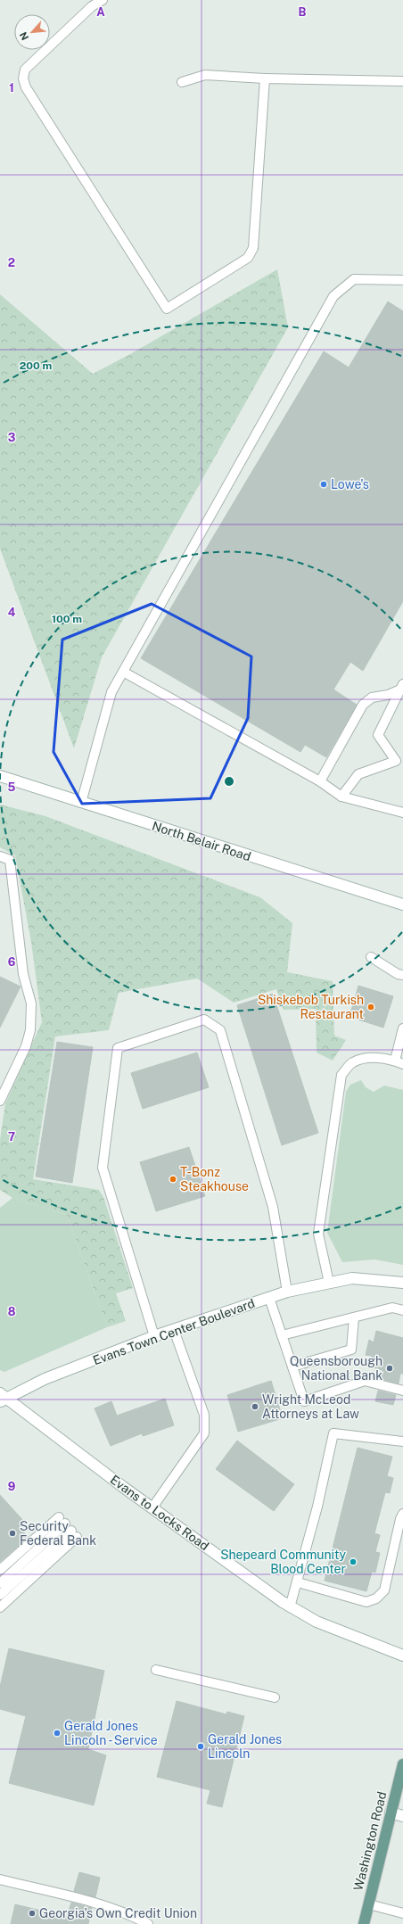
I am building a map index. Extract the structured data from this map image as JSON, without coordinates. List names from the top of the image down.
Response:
{
  "streets": {
    "main road": ["Washington Road"],
    "street": ["North Belair Road", "Evans Town Center Boulevard", "Evans to Locks Road"]
  },
  "crossings": [
    ["Evans Town Center Boulevard", "Evans to Locks Road"]
  ],
  "places": [
    "Lowe's",
    "Shiskebob Turkish Restaurant",
    "T-Bonz Steakhouse",
    "Queensborough National Bank",
    "Wright McLeod Attorneys at Law",
    "Security Federal Bank",
    "Shepeard Community Blood Center",
    "Gerald Jones Lincoln - Service",
    "Gerald Jones Lincoln",
    "Georgia's Own Credit Union"
  ],
  "north": "bottom left",
  "grid": {
    "columns": ["A", "B"],
    "rows": [
      "1",
      "2",
      "3",
      "4",
      "5",
      "6",
      "7",
      "8",
      "9"
    ]
  },
  "rings": ["200 m", "100 m"]
}
